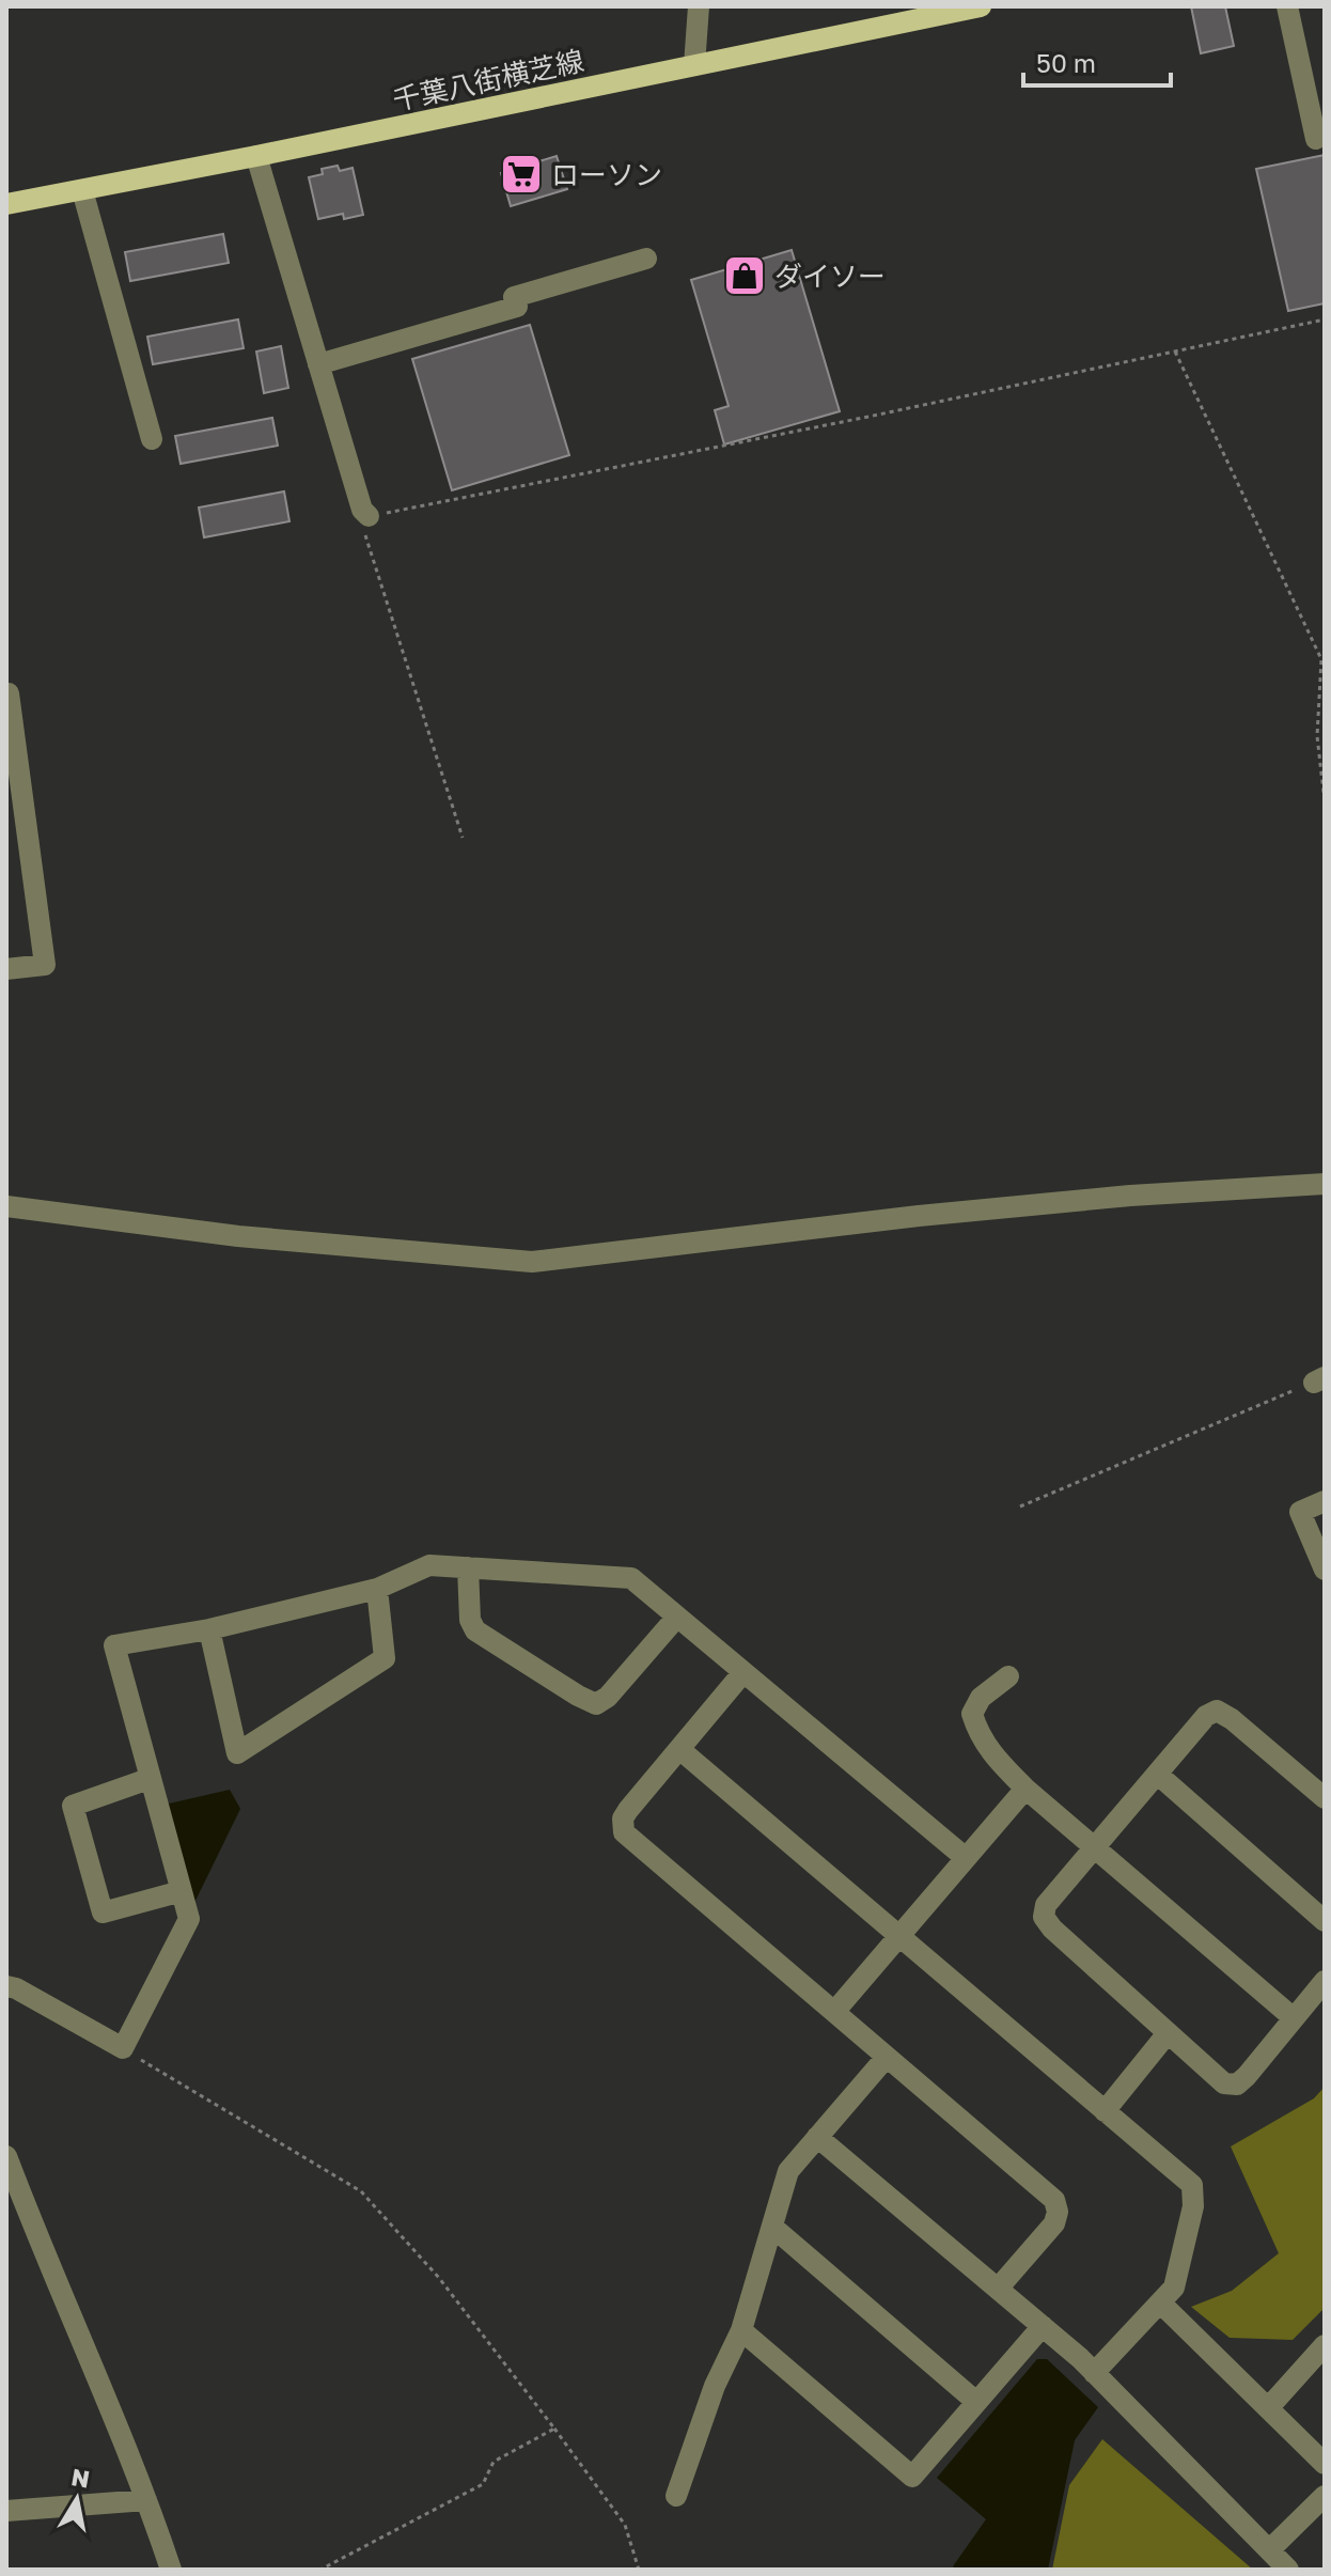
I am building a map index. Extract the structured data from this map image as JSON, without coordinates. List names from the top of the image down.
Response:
{
  "streets": {
    "main road": ["千葉八街横芝線"]
  },
  "places": {
    "supermarket": ["ローソン"],
    "shop": ["ダイソー"]
  },
  "scale_bar": "50 m",
  "north": "top"
}
